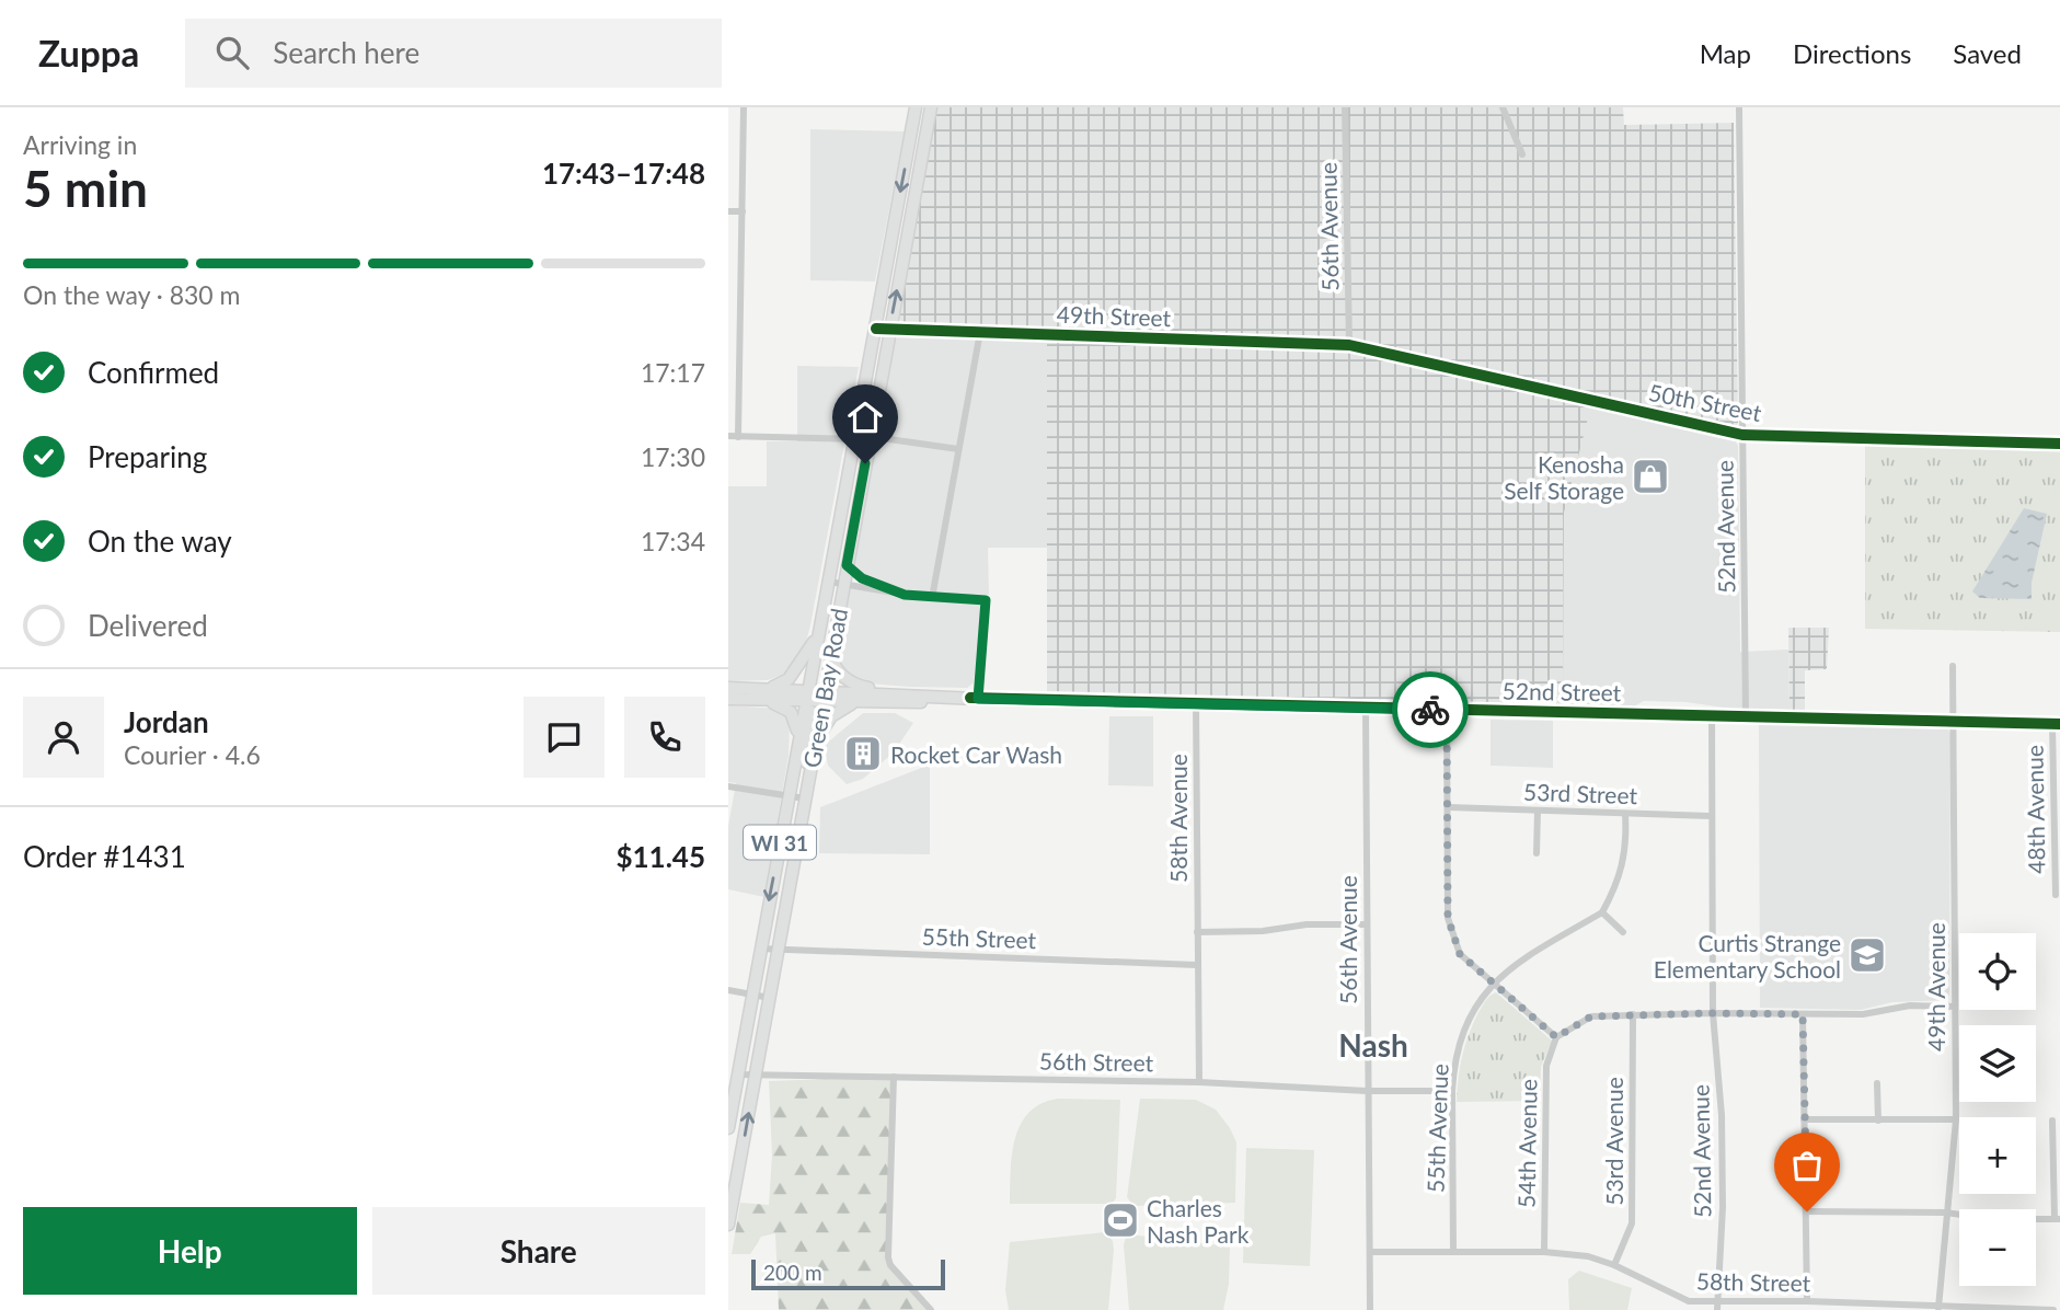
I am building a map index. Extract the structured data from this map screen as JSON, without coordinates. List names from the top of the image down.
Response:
{
  "streets": {
    "main road": ["Green Bay Road", "52nd Street", "WI 31"],
    "street": [
      "56th Avenue",
      "49th Street",
      "50th Street",
      "52nd Avenue",
      "53rd Street",
      "48th Avenue",
      "58th Avenue",
      "55th Street",
      "49th Avenue",
      "56th Street",
      "55th Avenue",
      "53rd Avenue",
      "54th Avenue",
      "58th Street"
    ]
  },
  "crossings": [
    ["56th Avenue", "49th Street"],
    ["56th Avenue", "50th Street"],
    ["56th Avenue", "52nd Street"],
    ["56th Avenue", "56th Street"],
    ["56th Avenue", "58th Street"],
    ["49th Street", "50th Street"],
    ["49th Street", "Green Bay Road"],
    ["50th Street", "52nd Avenue"],
    ["52nd Avenue", "52nd Street"],
    ["52nd Avenue", "53rd Street"],
    ["52nd Avenue", "58th Street"],
    ["Green Bay Road", "52nd Street"],
    ["Green Bay Road", "55th Street"],
    ["Green Bay Road", "56th Street"],
    ["52nd Street", "48th Avenue"],
    ["52nd Street", "58th Avenue"],
    ["52nd Street", "49th Avenue"],
    ["58th Avenue", "55th Street"],
    ["58th Avenue", "56th Street"],
    ["49th Avenue", "58th Street"],
    ["56th Street", "55th Avenue"],
    ["55th Avenue", "58th Street"],
    ["53rd Avenue", "58th Street"],
    ["54th Avenue", "58th Street"]
  ],
  "districts": ["Nash"],
  "places": {
    "shop": ["Kenosha Self Storage"],
    "building": ["Rocket Car Wash"],
    "school or university": ["Curtis Strange Elementary School"],
    "sports": ["Charles Nash Park"]
  },
  "scale_bar": "200 m",
  "page": {
    "header": "Zuppa",
    "search": "Search here",
    "nav": ["Map", "Directions", "Saved"],
    "heading": ["5 min", "Arriving in", "17:43–17:48"],
    "panel": [
      "Jordan",
      "Courier · 4.6",
      "Order #1431",
      "$11.45"
    ],
    "bar": "On the way · 830 m",
    "list": [
      ["Confirmed", "17:17"],
      ["Preparing", "17:30"],
      ["On the way", "17:34"],
      "Delivered"
    ],
    "map_buttons": ["+", "−"],
    "buttons": ["Help", "Share"],
    "scale": "200 m"
  }
}
